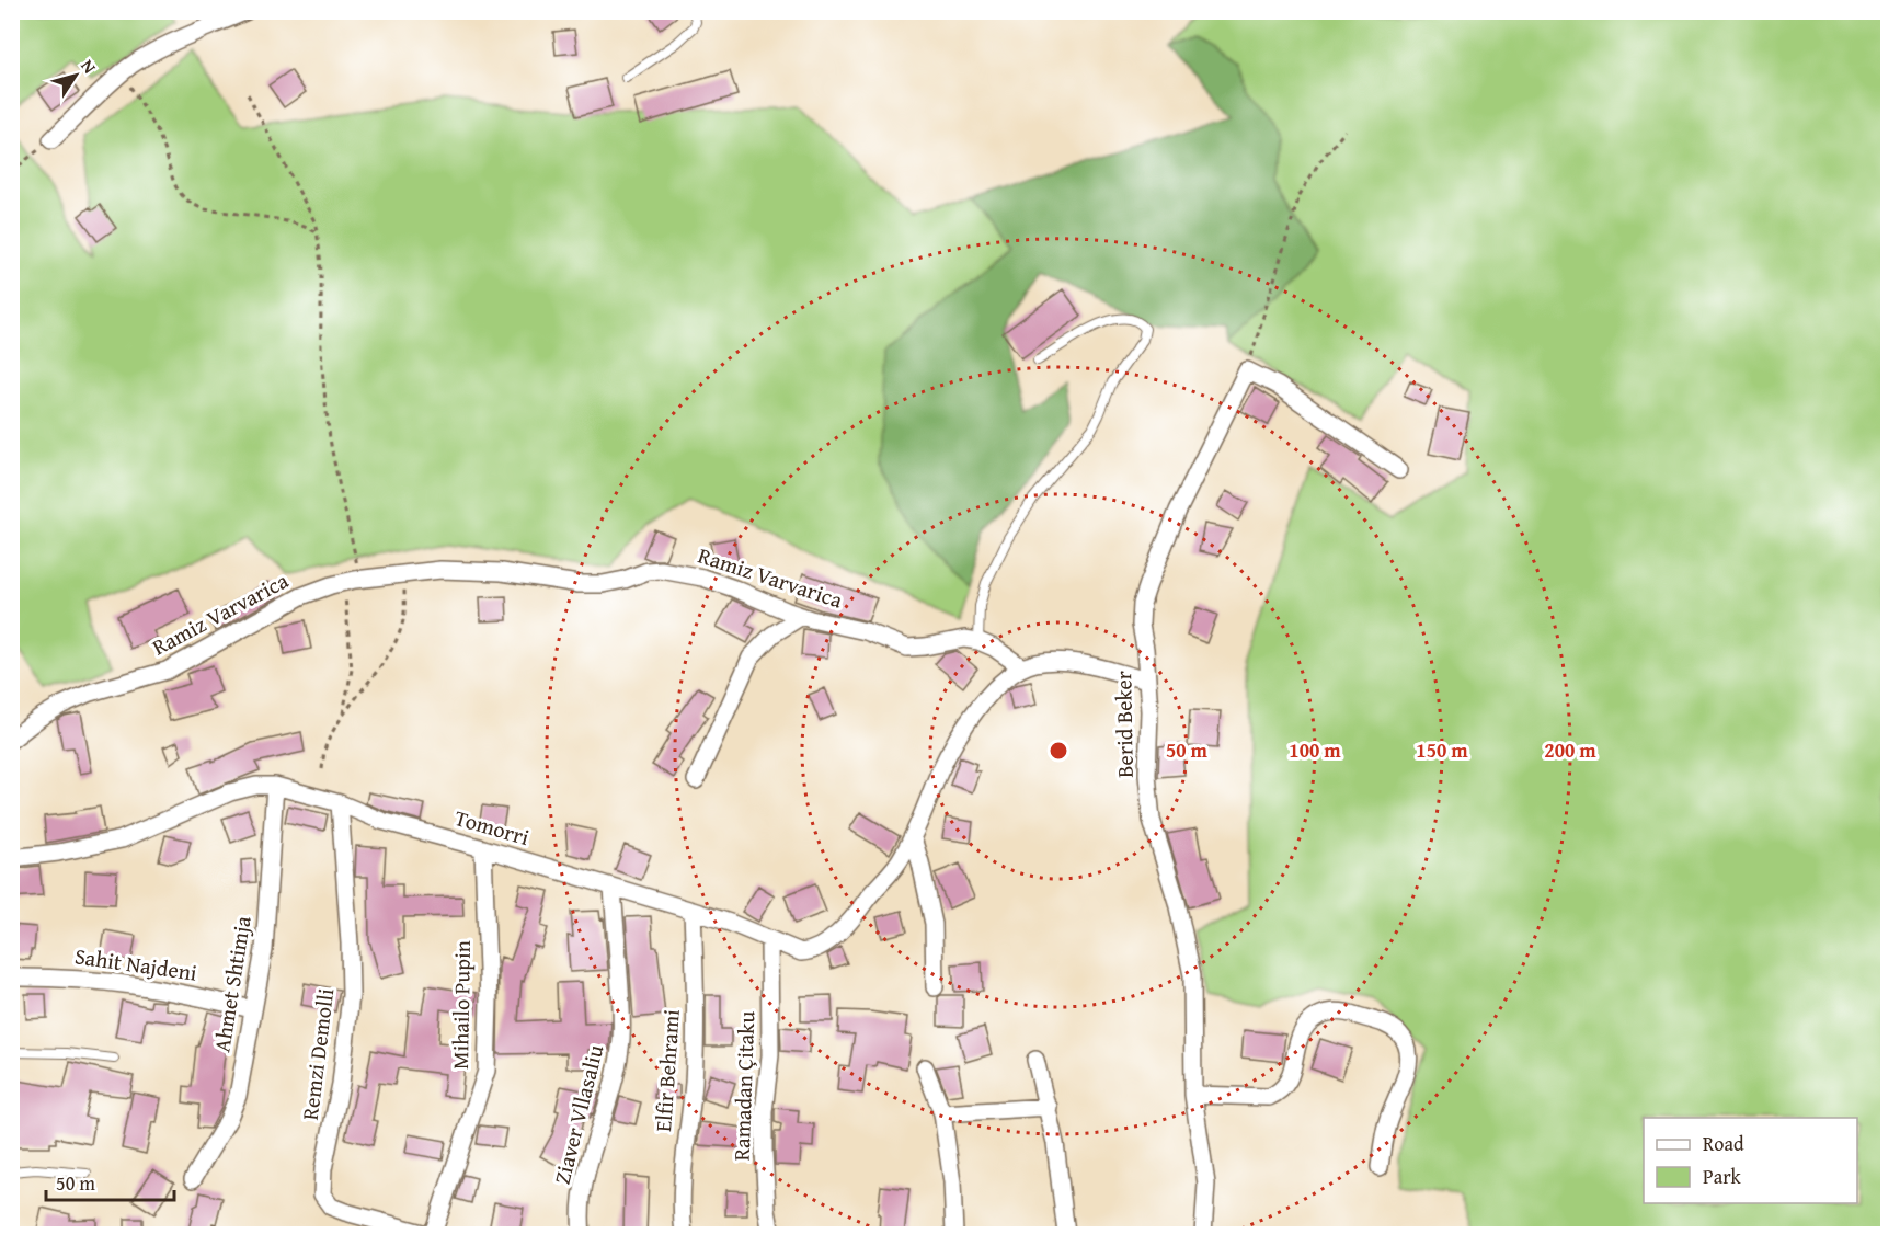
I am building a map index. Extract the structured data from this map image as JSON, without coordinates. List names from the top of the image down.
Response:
{
  "streets": {
    "street": [
      "Ramiz Varvarica",
      "Berid Beker",
      "Tomorri",
      "Sahit Najdeni",
      "Ahmet Shtimja",
      "Mihailo Pupin",
      "Remzi Demolli",
      "Elfir Behrami",
      "Ramadan Çitaku",
      "Ziaver Vllasaliu"
    ]
  },
  "crossings": [
    ["Tomorri", "Ahmet Shtimja"],
    ["Tomorri", "Mihailo Pupin"],
    ["Tomorri", "Remzi Demolli"],
    ["Tomorri", "Elfir Behrami"],
    ["Tomorri", "Ramadan Çitaku"],
    ["Tomorri", "Ziaver Vllasaliu"],
    ["Sahit Najdeni", "Ahmet Shtimja"]
  ],
  "legend": ["Road", "Park"],
  "scale_bar": "50 m",
  "north": "top right",
  "rings": [
    "50 m",
    "100 m",
    "150 m",
    "200 m"
  ]
}
